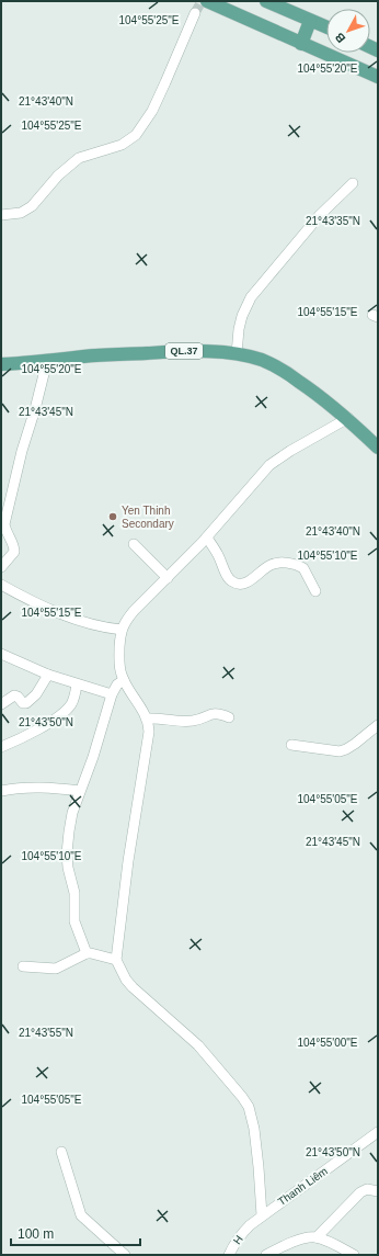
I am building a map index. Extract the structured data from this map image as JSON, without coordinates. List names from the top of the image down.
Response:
{
  "streets": {
    "main road": ["QL.37"],
    "street": ["Thanh Liêm", "H"]
  },
  "crossings": [
    ["Thanh Liêm", "H"]
  ],
  "places": ["Yen Thinh Secondary"],
  "scale_bar": "100 m",
  "north": "bottom left",
  "coordinates": [
    "104°55'25\"E",
    "104°55'20\"E",
    "21°43'40\"N",
    "21°43'35\"N",
    "104°55'15\"E",
    "21°43'45\"N",
    "104°55'10\"E",
    "21°43'50\"N",
    "104°55'05\"E",
    "21°43'55\"N",
    "104°55'00\"E"
  ]
}
